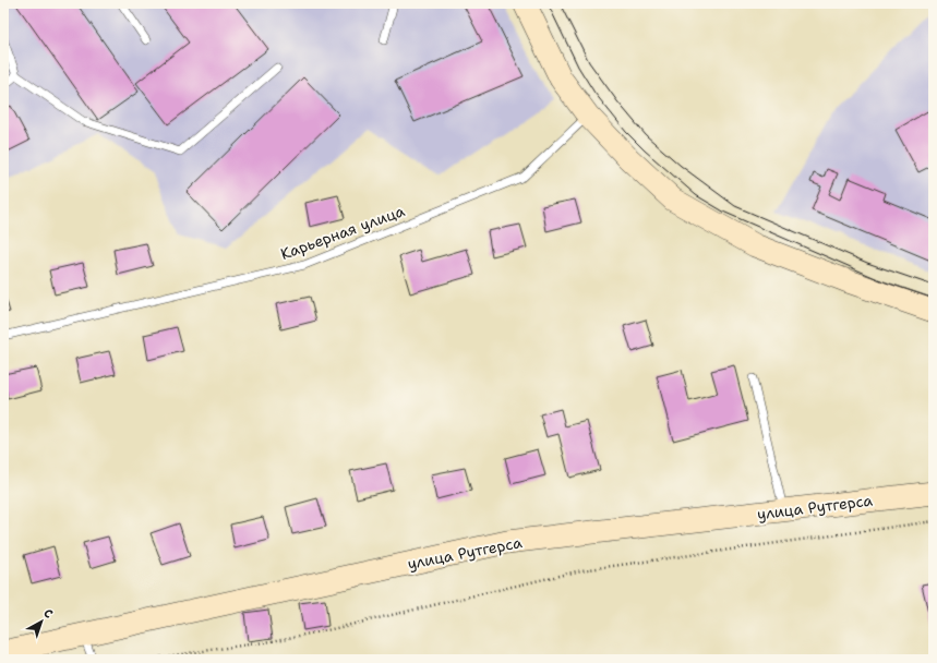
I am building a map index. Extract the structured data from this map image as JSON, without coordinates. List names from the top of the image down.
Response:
{
  "streets": {
    "main road": ["улица Рутгерса"],
    "lane": ["Карьерная улица"]
  },
  "north": "top right"
}
